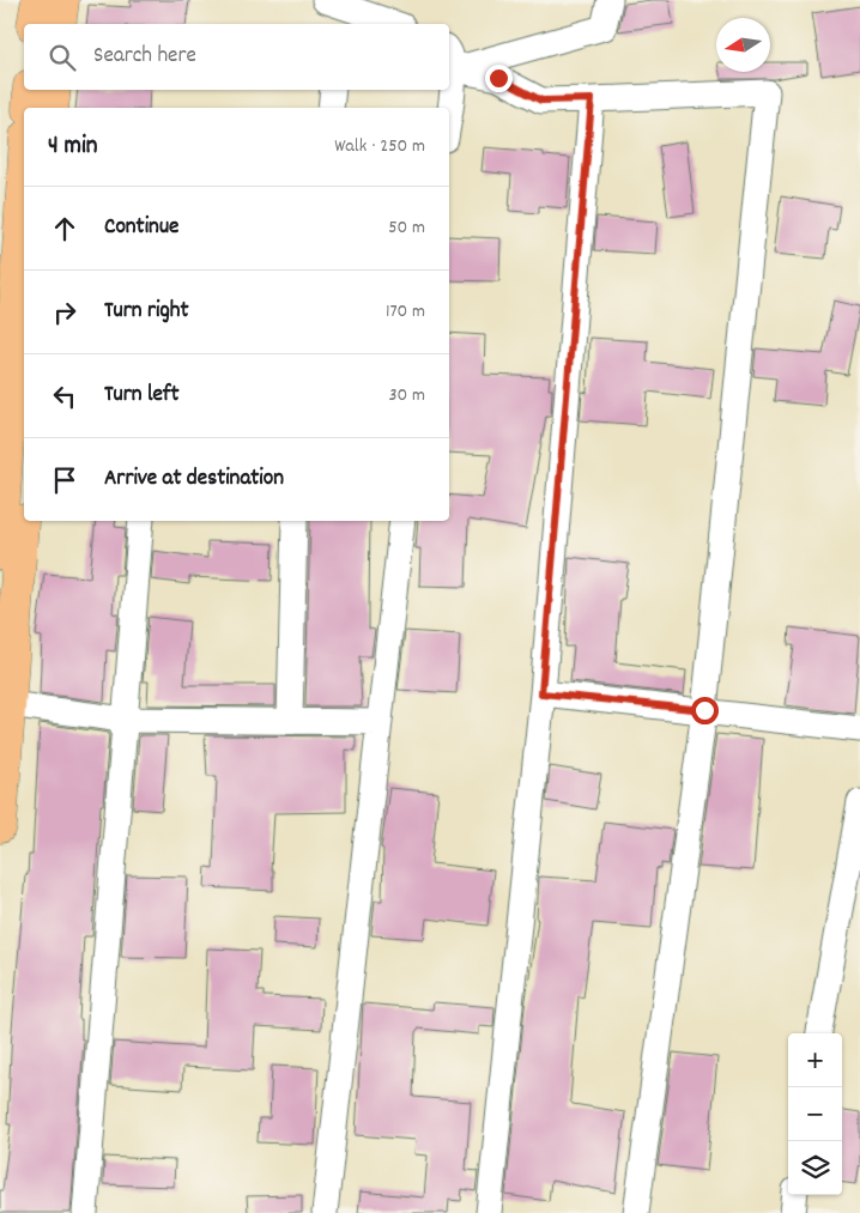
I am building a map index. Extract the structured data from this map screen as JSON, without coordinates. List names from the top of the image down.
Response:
{
  "north": "left",
  "page": {
    "search": "Search here",
    "heading": ["4 min", "Walk · 250 m"],
    "list": [
      ["Continue", "50 m"],
      ["Turn right", "170 m"],
      ["Turn left", "30 m"],
      "Arrive at destination"
    ],
    "map_buttons": ["+", "−"]
  }
}
